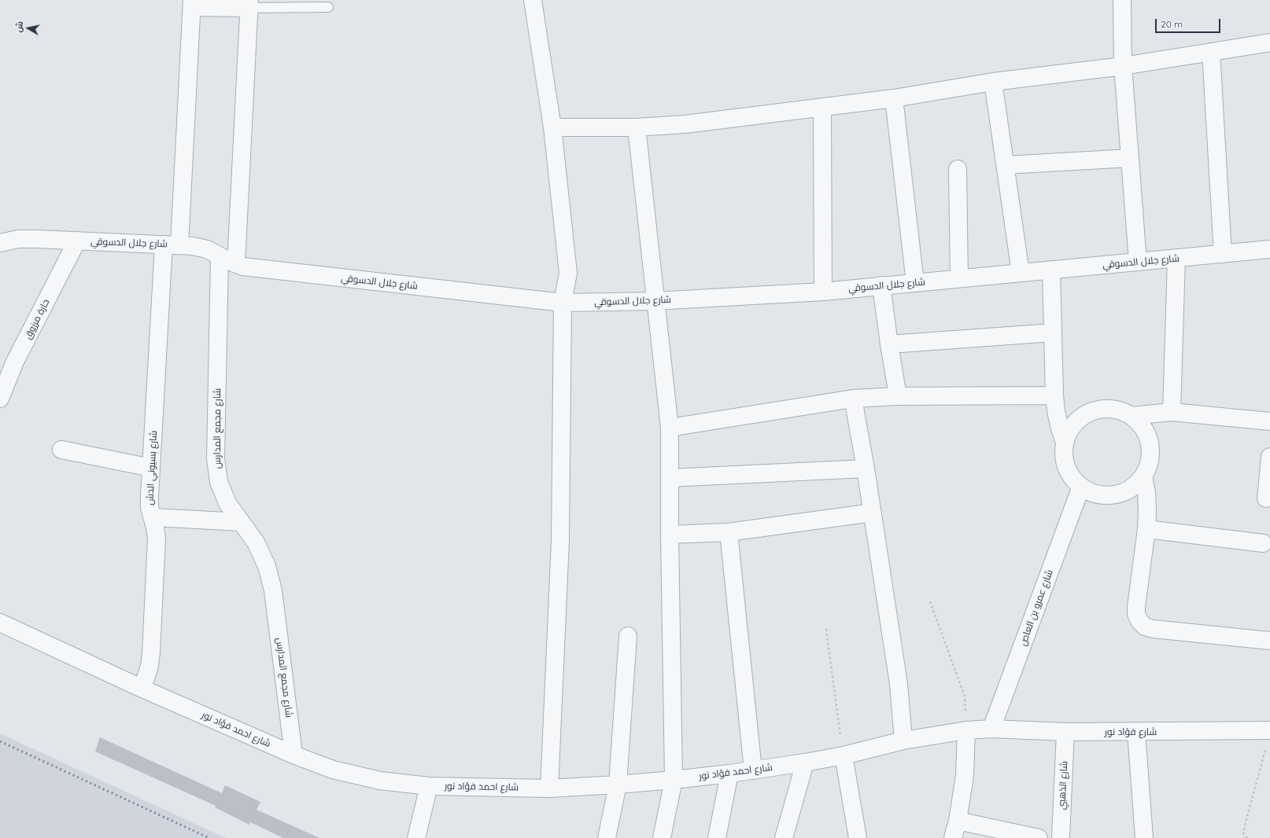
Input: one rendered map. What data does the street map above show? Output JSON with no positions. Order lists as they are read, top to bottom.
{
  "streets": {
    "street": [
      "شارع جلال الدسوقي",
      "حارة مرزوق",
      "شارع مجمع المدارس",
      "شارع بسيوني الدش",
      "شارع عمرو بن العاص",
      "شارع احمد فؤاد نور",
      "شارع فؤاد نور",
      "شارع الذهبي"
    ]
  },
  "crossings": [
    ["شارع جلال الدسوقي", "حارة مرزوق"],
    ["شارع جلال الدسوقي", "شارع مجمع المدارس"],
    ["شارع جلال الدسوقي", "شارع بسيوني الدش"],
    ["شارع مجمع المدارس", "شارع احمد فؤاد نور"],
    ["شارع بسيوني الدش", "شارع احمد فؤاد نور"],
    ["شارع عمرو بن العاص", "شارع احمد فؤاد نور"],
    ["شارع عمرو بن العاص", "شارع فؤاد نور"],
    ["شارع احمد فؤاد نور", "شارع فؤاد نور"],
    ["شارع فؤاد نور", "شارع الذهبي"]
  ],
  "scale_bar": "20 m",
  "north": "left"
}
